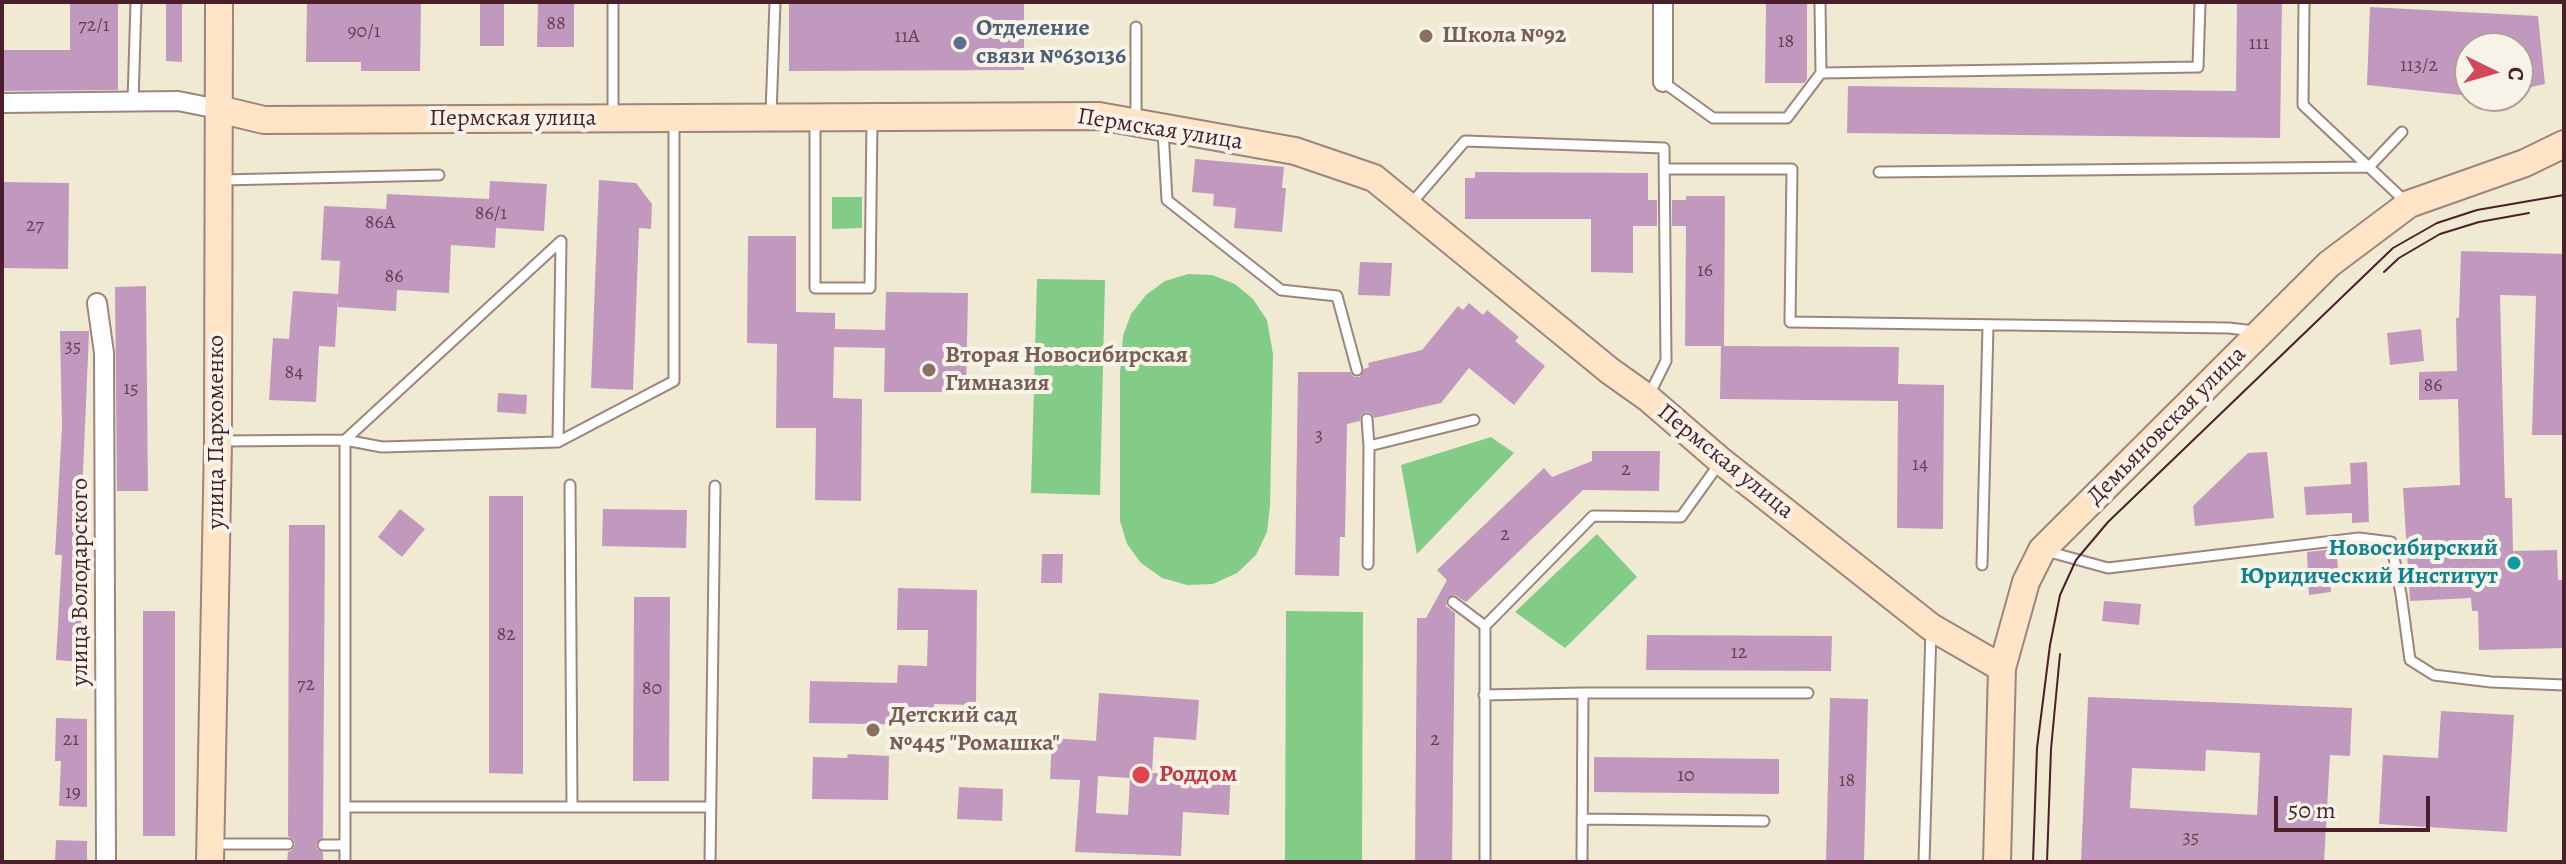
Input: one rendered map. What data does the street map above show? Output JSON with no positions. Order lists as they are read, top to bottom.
{
  "streets": {
    "street": [
      "Пермская улица",
      "Демьяновская улица",
      "улица Пархоменко",
      "улица Володарского"
    ]
  },
  "crossings": [
    ["Пермская улица", "Демьяновская улица"],
    ["Пермская улица", "улица Пархоменко"]
  ],
  "places": [
    "Школа №92",
    "Отделение связи №630136",
    "Вторая Новосибирская Гимназия",
    "Новосибирский Юридический Институт",
    "Детский сад №445 \"Ромашка\"",
    "Роддом"
  ],
  "house_numbers": [
    "88",
    "72/1",
    "90/1",
    "11А",
    "18",
    "111",
    "113/2",
    "86/1",
    "86А",
    "27",
    "16",
    "86",
    "35",
    "84",
    "86",
    "15",
    "3",
    "14",
    "2",
    "2",
    "82",
    "12",
    "72",
    "80",
    "21",
    "2",
    "10",
    "18",
    "19",
    "35"
  ],
  "scale_bar": "50 m",
  "north": "right"
}
